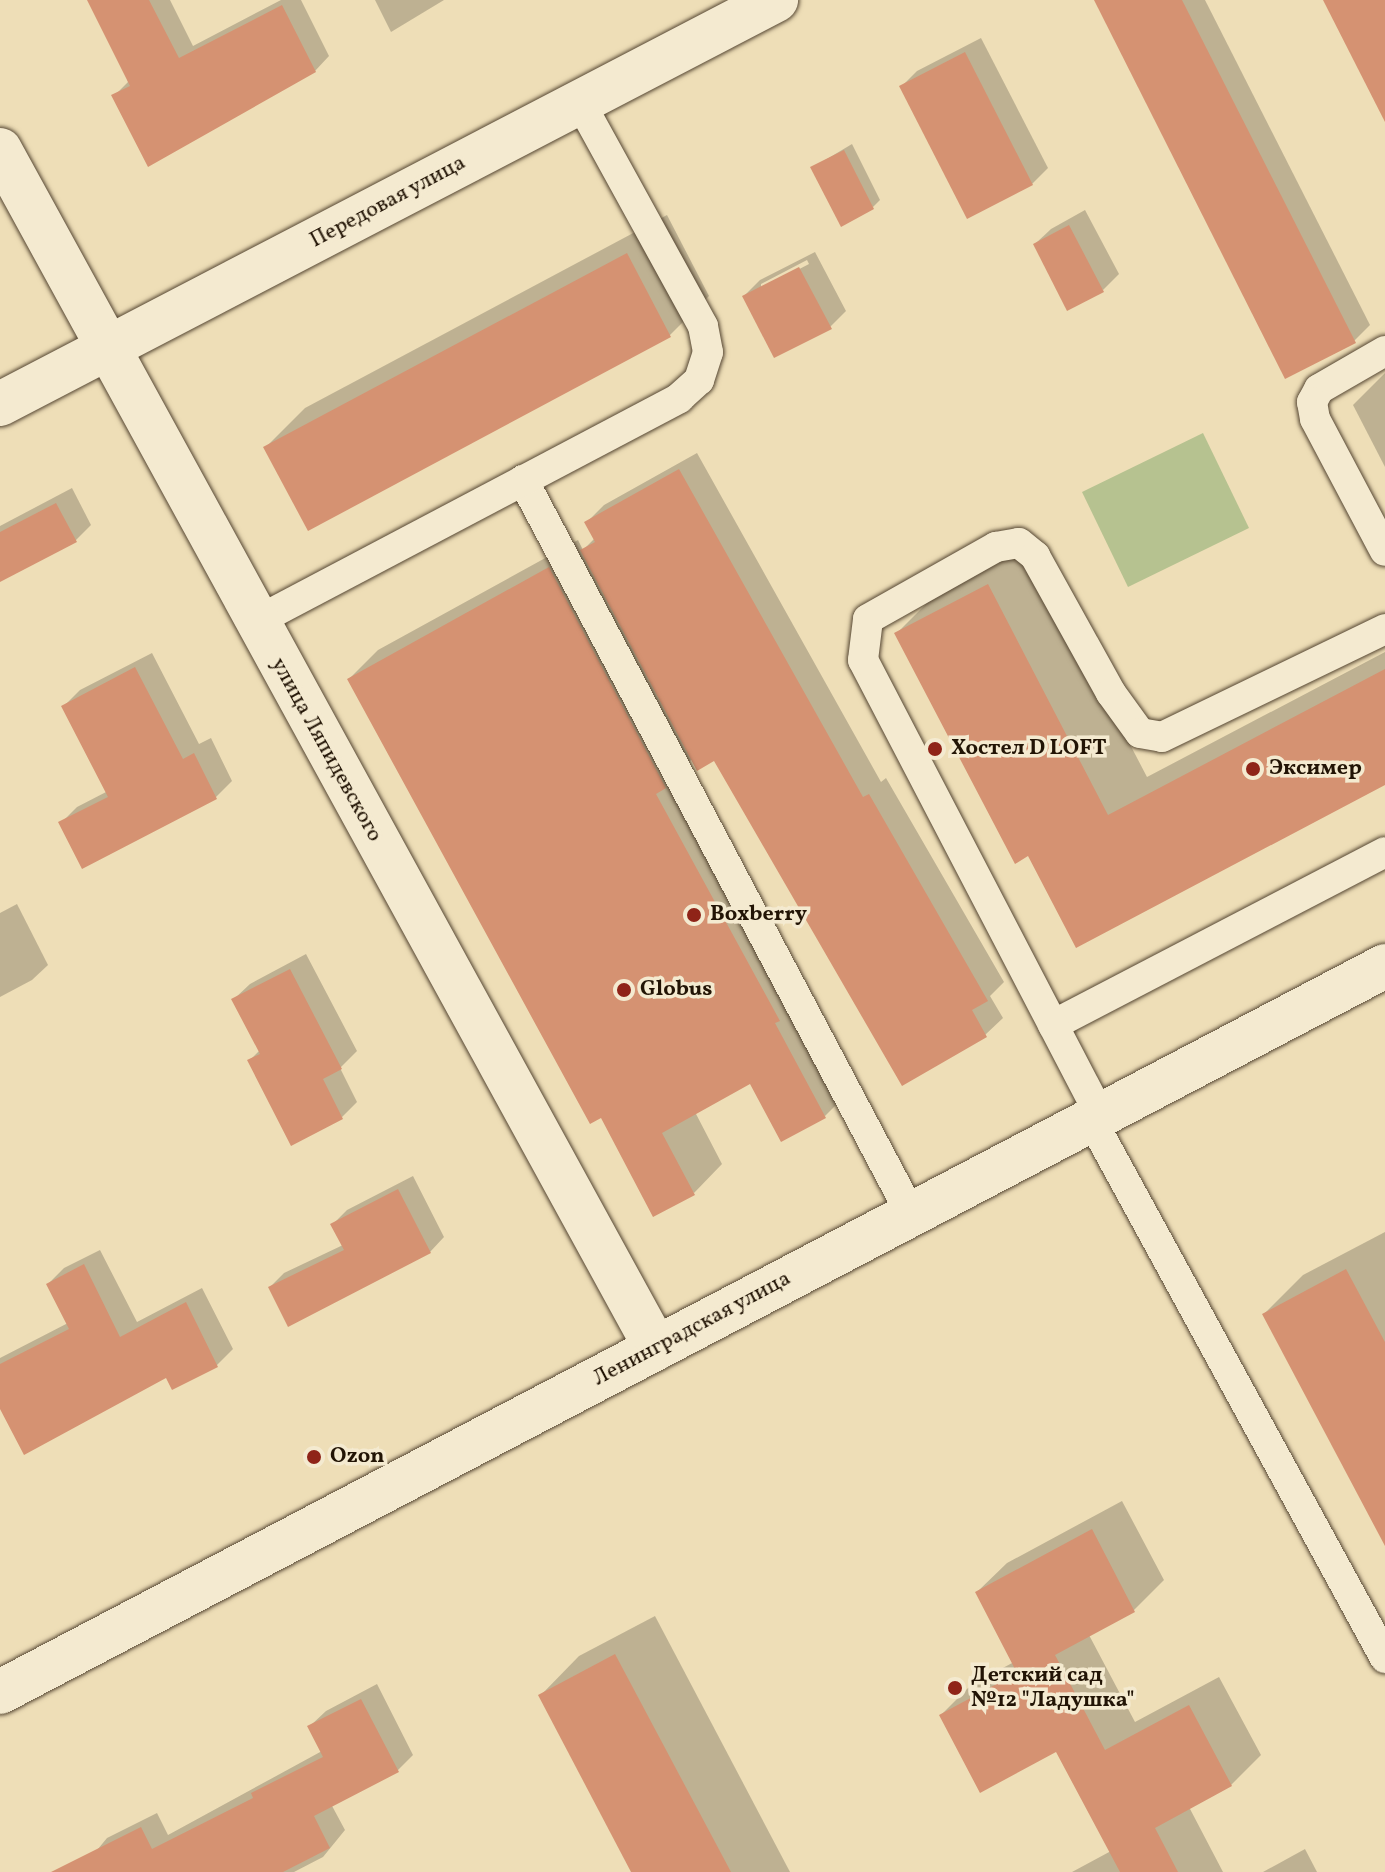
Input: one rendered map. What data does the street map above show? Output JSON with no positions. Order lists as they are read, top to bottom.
{
  "streets": {
    "street": ["Передовая улица", "улица Ляпидевского", "Ленинградская улица"]
  },
  "crossings": [
    ["Передовая улица", "улица Ляпидевского"],
    ["улица Ляпидевского", "Ленинградская улица"]
  ],
  "places": [
    "Хостел D LOFT",
    "Эксимер",
    "Boxberry",
    "Globus",
    "Ozon",
    "Детский сад №12 \"Ладушка\""
  ]
}
